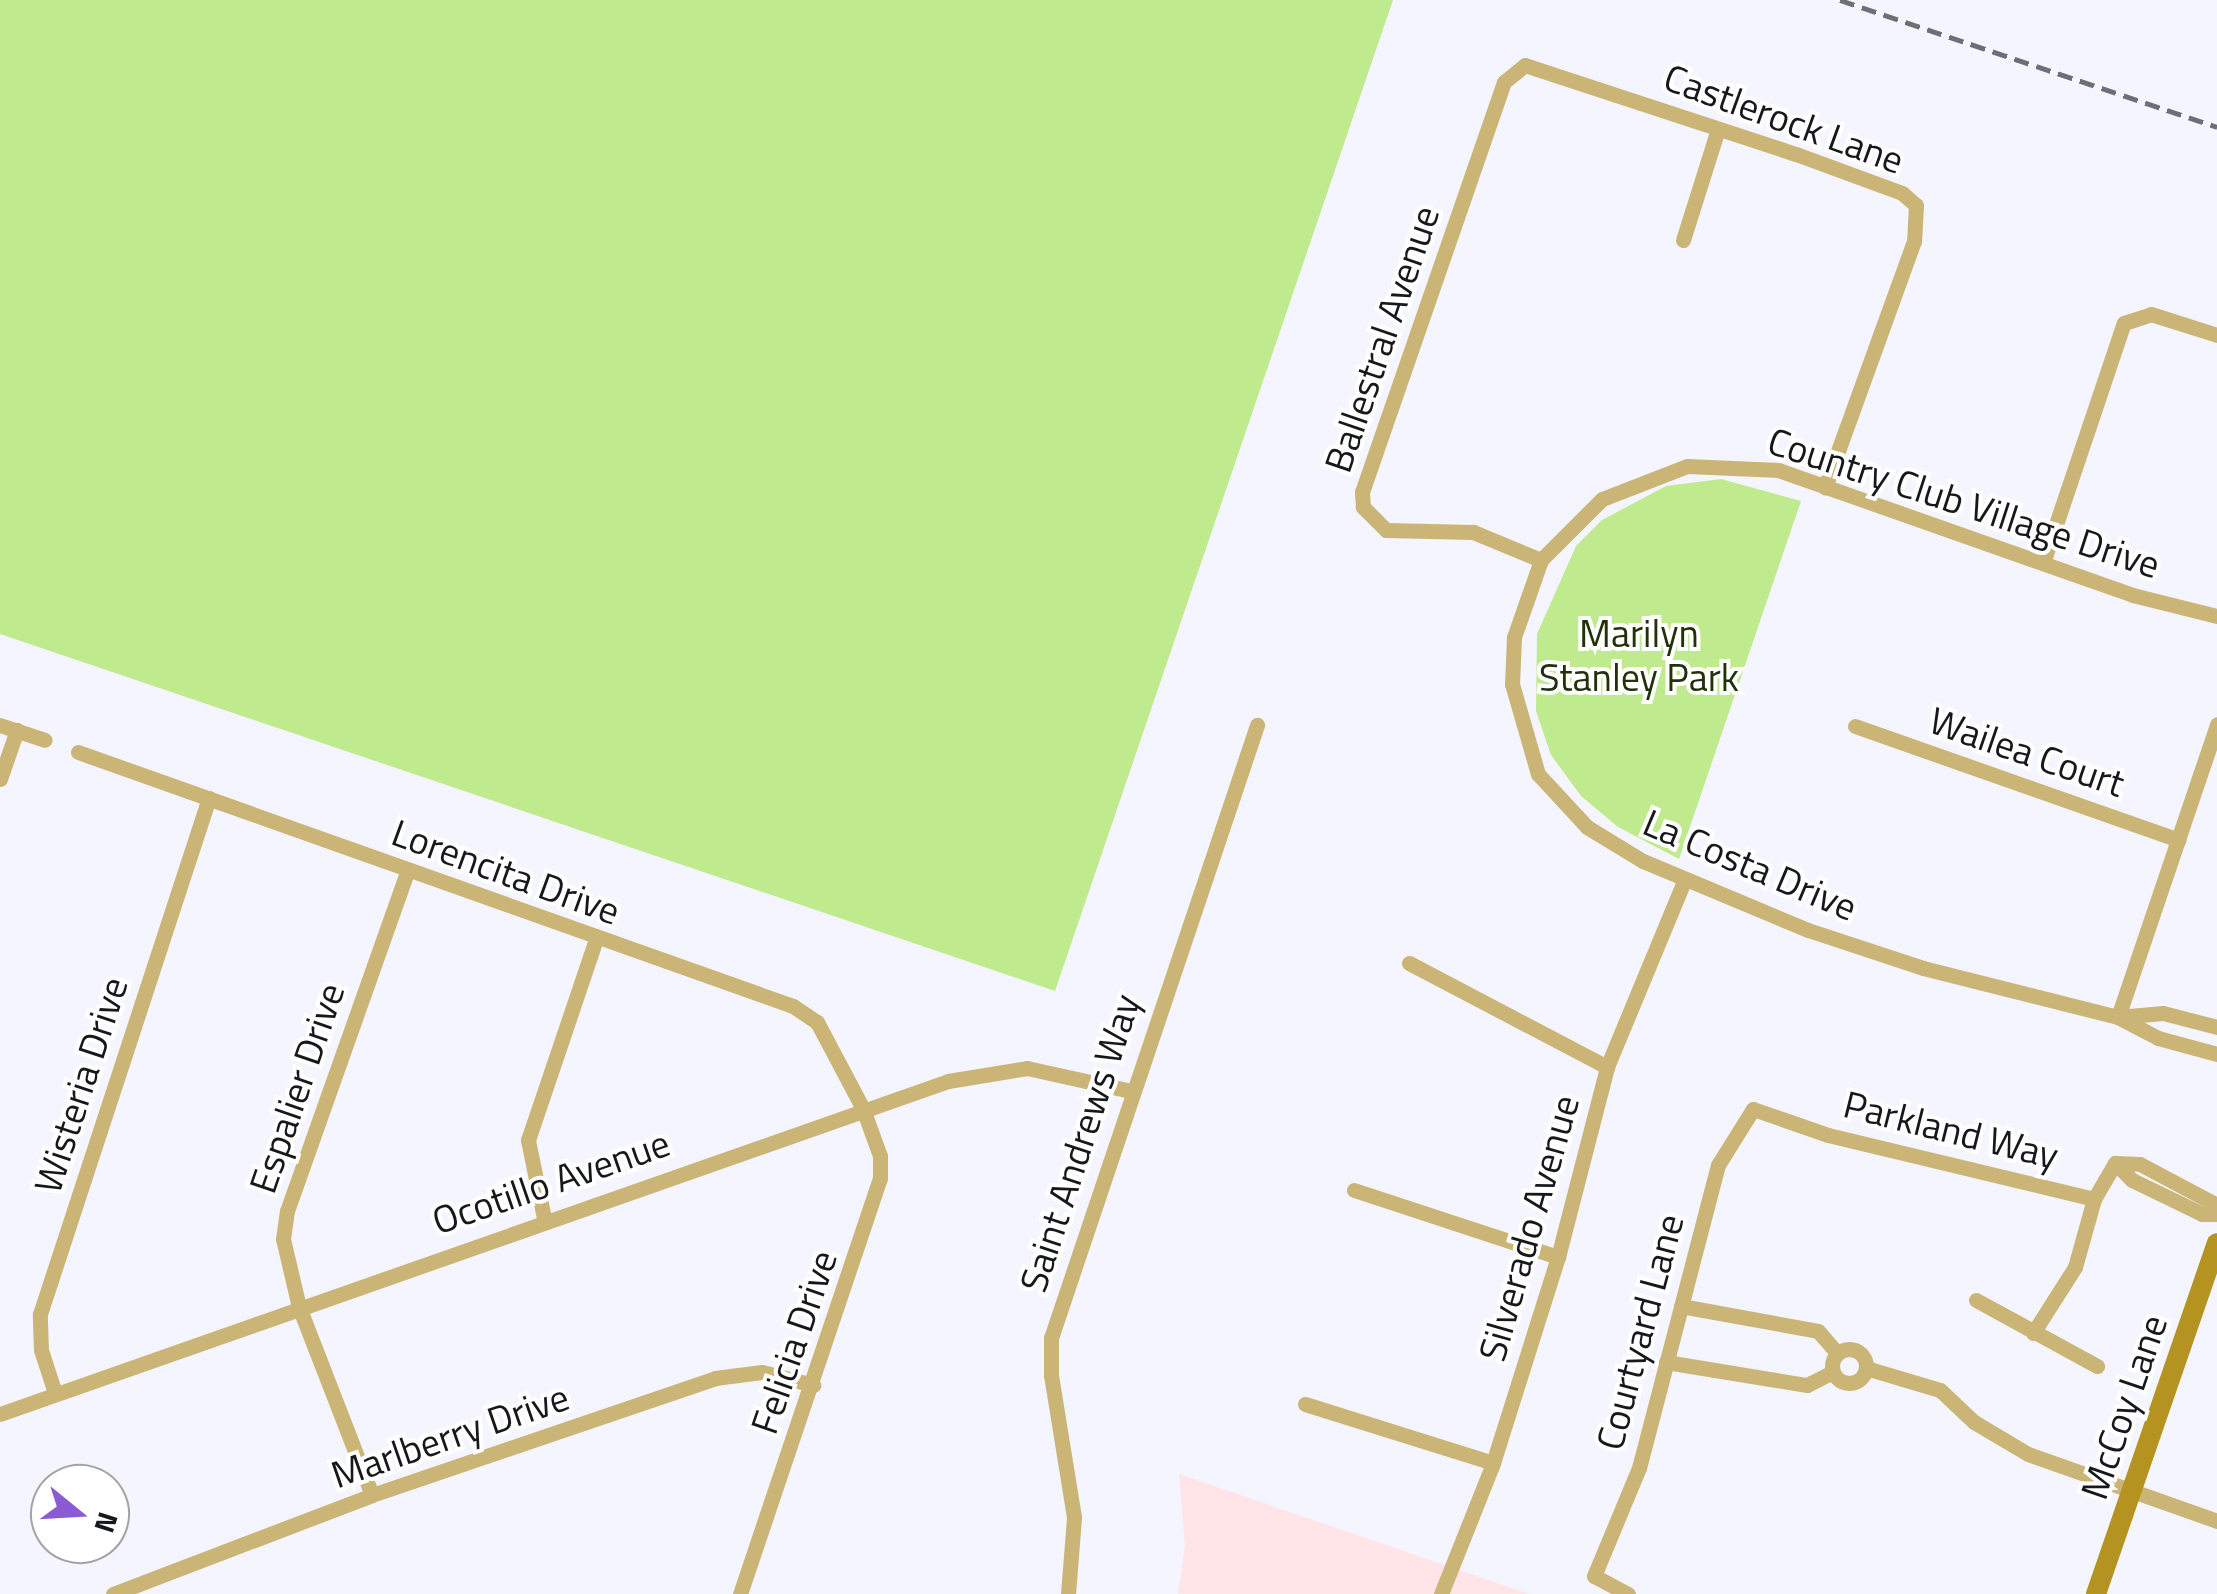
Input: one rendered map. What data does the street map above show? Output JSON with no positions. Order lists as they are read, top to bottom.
{
  "streets": {
    "street": [
      "Castlerock Lane",
      "Ballestral Avenue",
      "Country Club Village Drive",
      "Wailea Court",
      "La Costa Drive",
      "Lorencita Drive",
      "Wisteria Drive",
      "Espalier Drive",
      "Parkland Way",
      "Saint Andrews Way",
      "Ocotillo Avenue",
      "Silverado Avenue",
      "Courtyard Lane",
      "Felicia Drive",
      "McCoy Lane",
      "Marlberry Drive"
    ]
  },
  "crossings": [
    ["Castlerock Lane", "Ballestral Avenue"],
    ["Castlerock Lane", "Country Club Village Drive"],
    ["Ballestral Avenue", "Country Club Village Drive"],
    ["Ballestral Avenue", "La Costa Drive"],
    ["Country Club Village Drive", "La Costa Drive"],
    ["La Costa Drive", "Silverado Avenue"],
    ["Lorencita Drive", "Wisteria Drive"],
    ["Lorencita Drive", "Espalier Drive"],
    ["Lorencita Drive", "Ocotillo Avenue"],
    ["Lorencita Drive", "Felicia Drive"],
    ["Wisteria Drive", "Ocotillo Avenue"],
    ["Espalier Drive", "Ocotillo Avenue"],
    ["Espalier Drive", "Marlberry Drive"],
    ["Parkland Way", "Courtyard Lane"],
    ["Saint Andrews Way", "Ocotillo Avenue"],
    ["Ocotillo Avenue", "Felicia Drive"],
    ["Felicia Drive", "Marlberry Drive"]
  ],
  "parks": ["Marilyn Stanley Park"],
  "north": "right"
}
